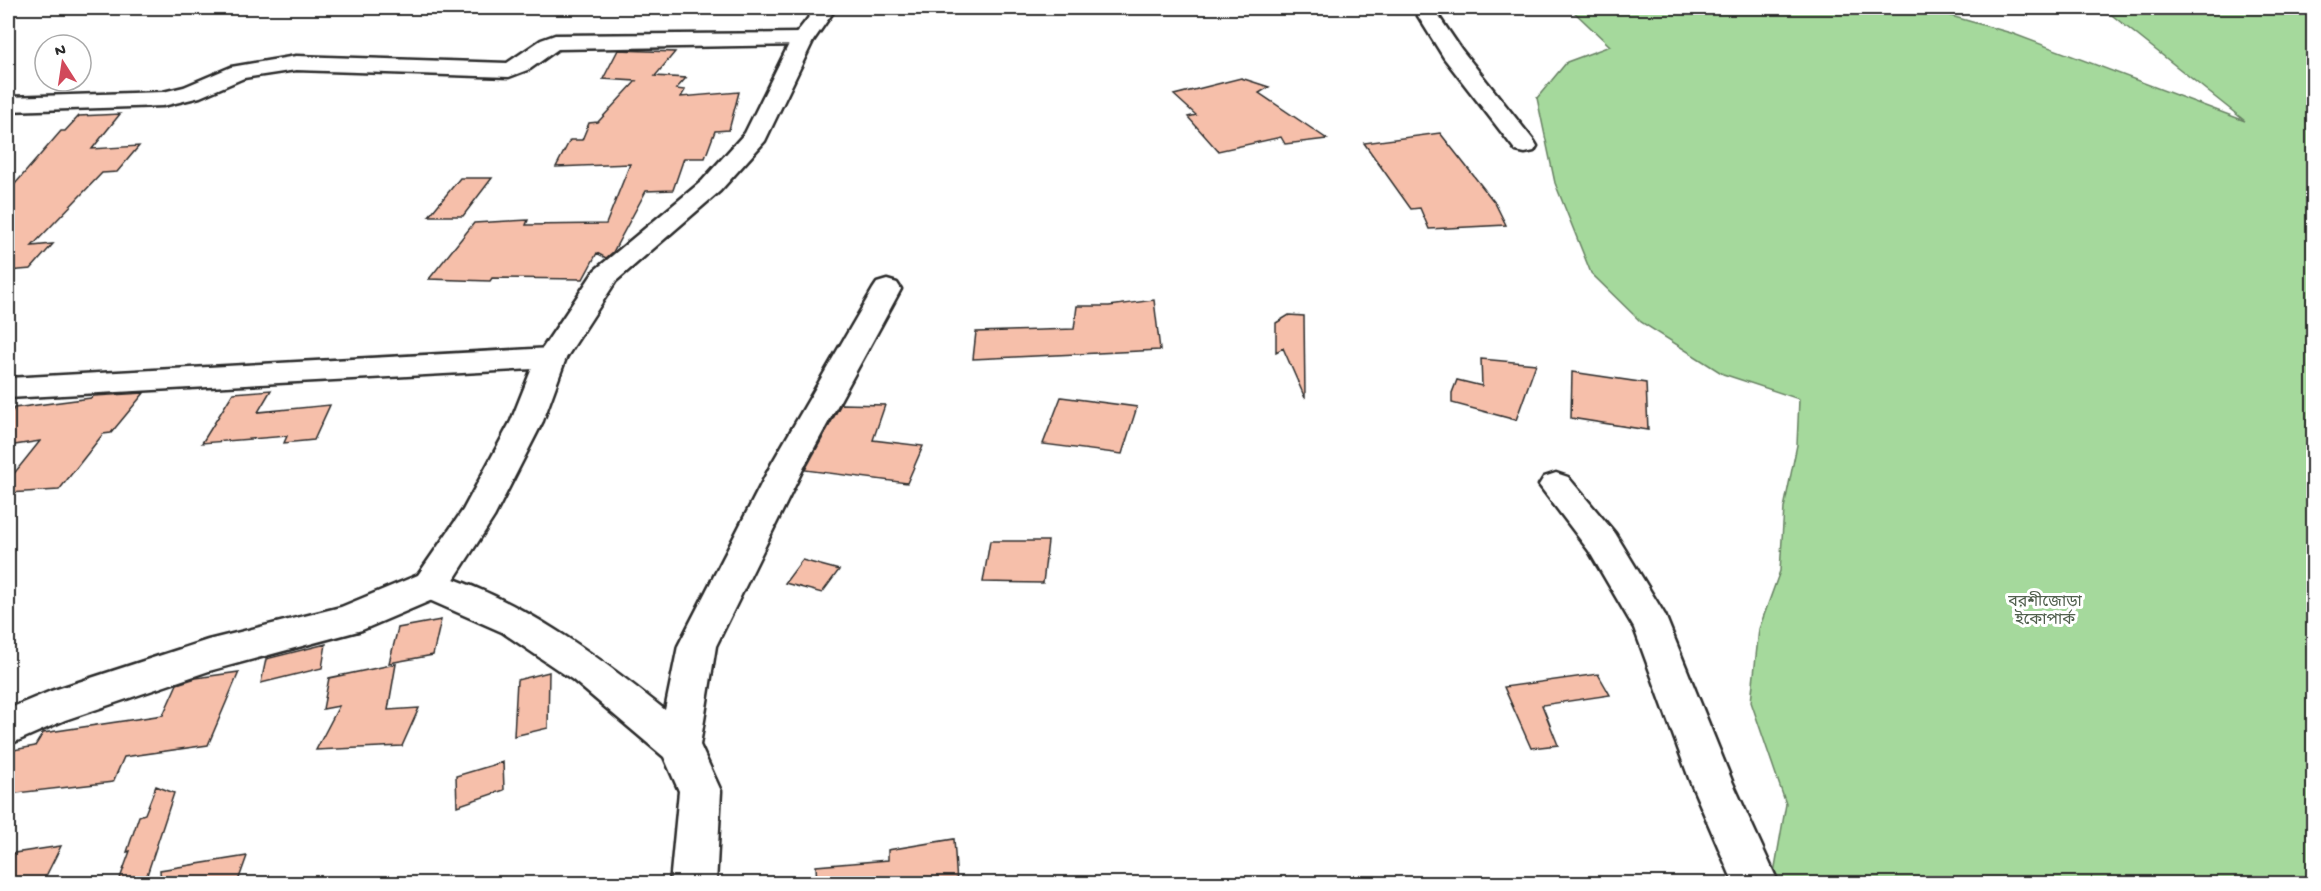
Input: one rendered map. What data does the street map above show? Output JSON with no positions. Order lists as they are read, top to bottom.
{
  "parks": ["বরশীজোড়া ইকোপার্ক"],
  "north": "top"
}
